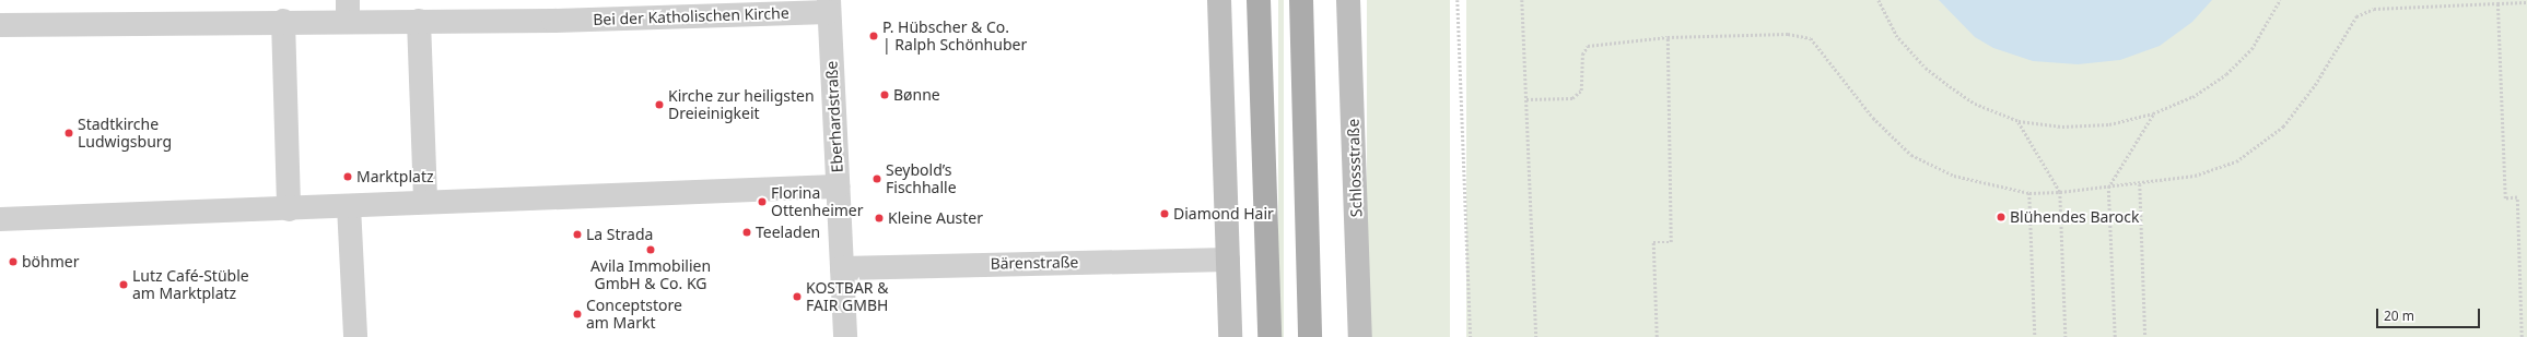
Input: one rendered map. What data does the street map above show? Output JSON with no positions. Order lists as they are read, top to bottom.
{
  "streets": {
    "main road": ["Schlossstraße"],
    "street": ["Bei der Katholischen Kirche", "Eberhardstraße", "Bärenstraße"]
  },
  "crossings": [
    ["Bei der Katholischen Kirche", "Eberhardstraße"],
    ["Eberhardstraße", "Bärenstraße"]
  ],
  "places": [
    "P. Hübscher & Co. | Ralph Schönhuber",
    "Bønne",
    "Kirche zur heiligsten Dreieinigkeit",
    "Stadtkirche Ludwigsburg",
    "Marktplatz",
    "Seybold’s Fischhalle",
    "Florina Ottenheimer",
    "Diamond Hair",
    "Blühendes Barock",
    "Kleine Auster",
    "Teeladen",
    "La Strada",
    "Avila Immobilien GmbH & Co. KG",
    "böhmer",
    "Lutz Café-Stüble am Marktplatz",
    "KOSTBAR & FAIR GMBH",
    "Conceptstore am Markt"
  ],
  "scale_bar": "20 m"
}
